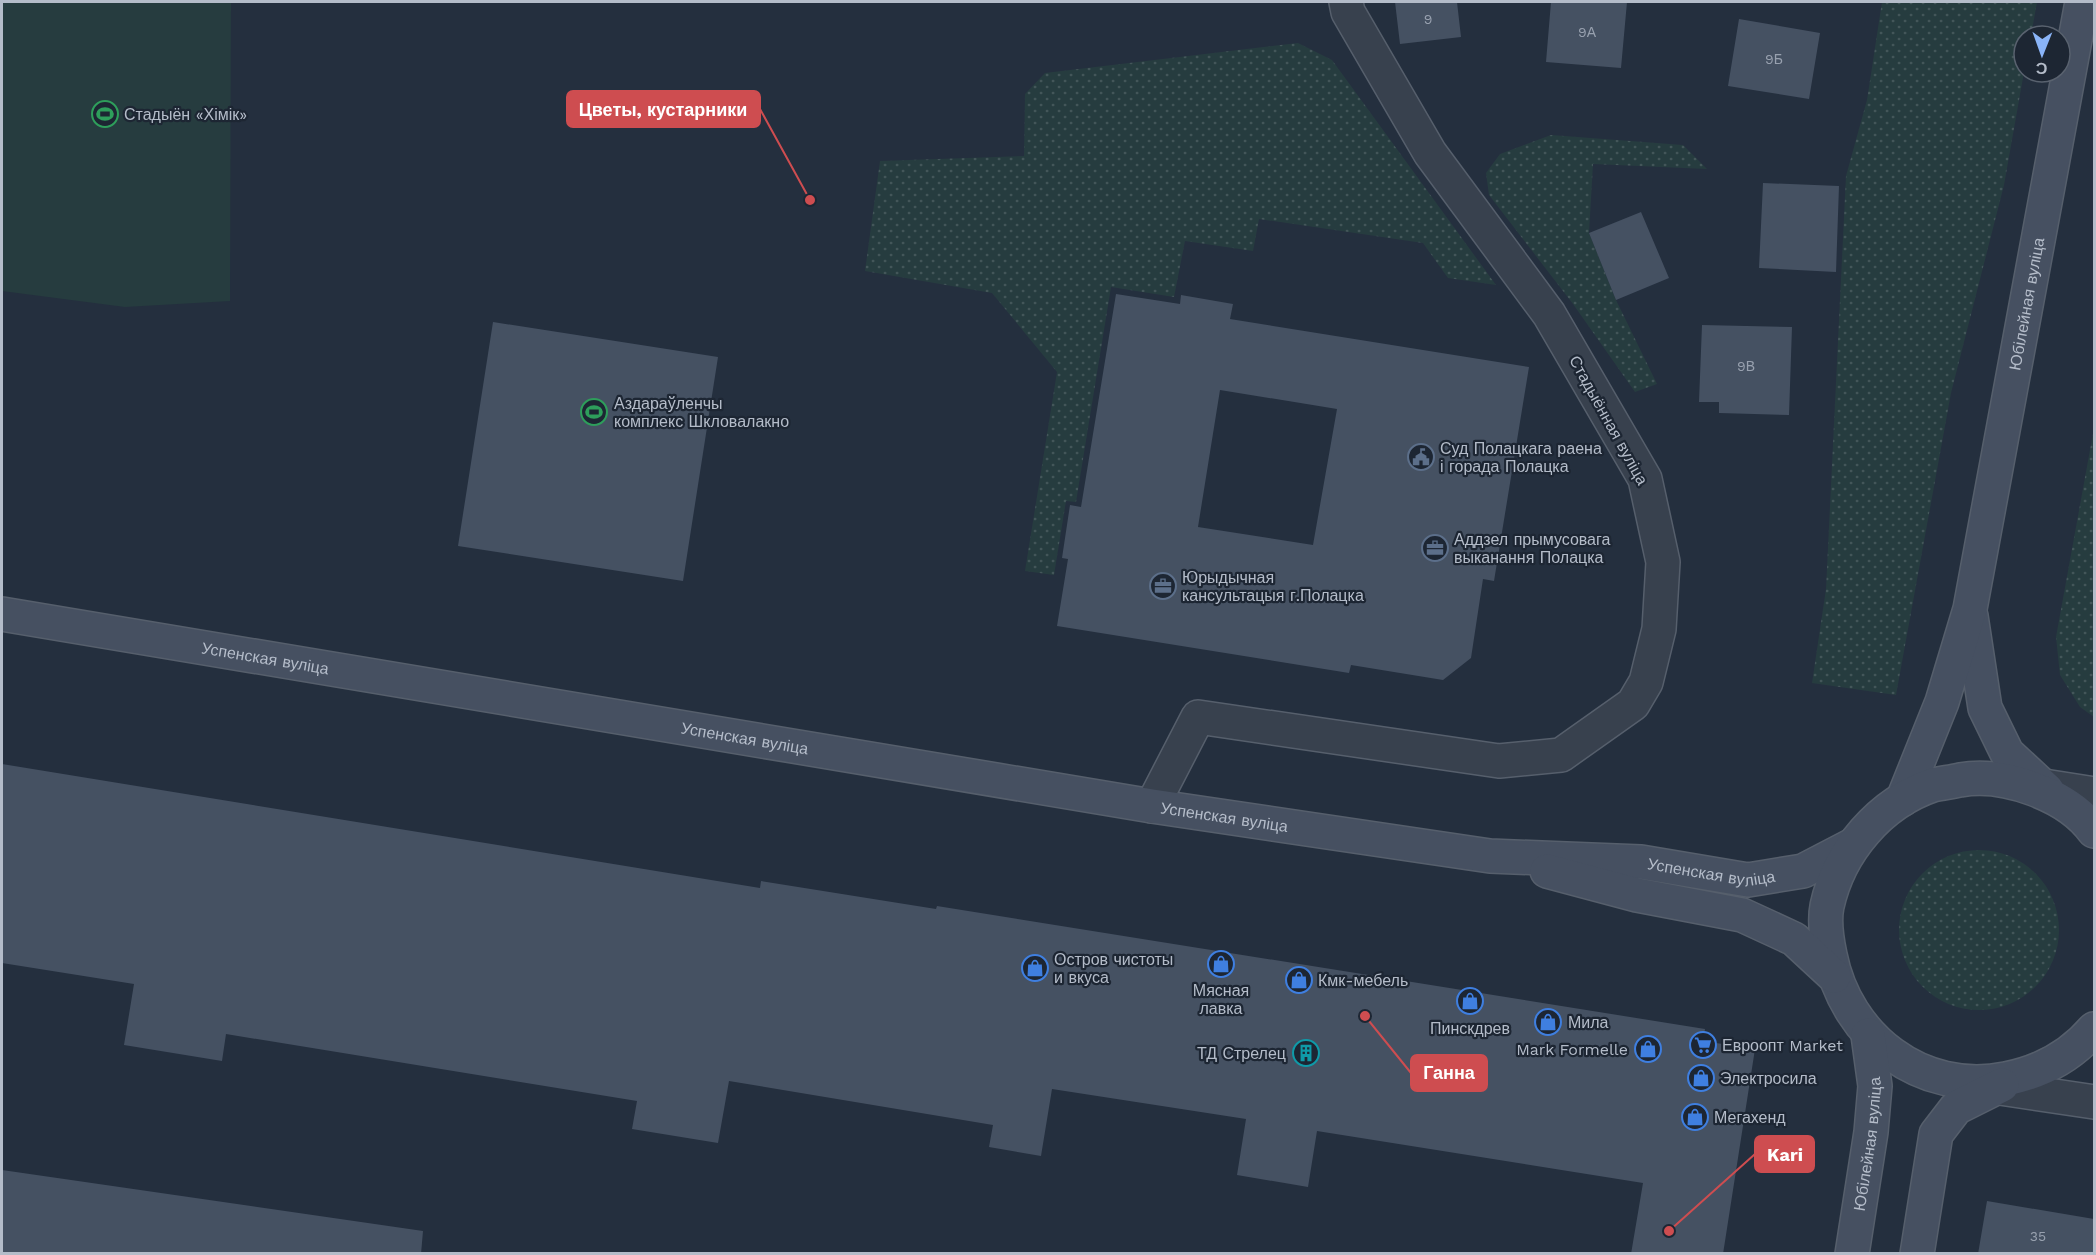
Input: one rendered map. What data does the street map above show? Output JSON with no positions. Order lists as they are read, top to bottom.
{
  "streets": {
    "main road": ["Юбілейная вуліца", "Успенская вуліца"],
    "street": ["Стадыённая вуліца"]
  },
  "crossings": [
    ["Стадыённая вуліца", "Успенская вуліца"]
  ],
  "places": {
    "sports": ["Стадыён «Хімік»", "Аздараўленчы комплекс Шкловалакно"],
    "other": ["Цветы, кустарники", "Ганна", "Kari"],
    "public building": ["Суд Полацкага раена і горада Полацка"],
    "office": ["Аддзел прымусовага выканання Полацка", "Юрыдычная кансультацыя г.Полацка"],
    "shop": [
      "Мясная лавка",
      "Остров чистоты и вкуса",
      "Кмк-мебель",
      "Пинскдрев",
      "Мила",
      "Mark Formelle",
      "Электросила",
      "Мегахенд"
    ],
    "supermarket": ["Евроопт Market"],
    "building": ["ТД Стрелец"]
  },
  "house_numbers": [
    "9",
    "9А",
    "9Б",
    "9В",
    "35"
  ],
  "north": "bottom"
}
